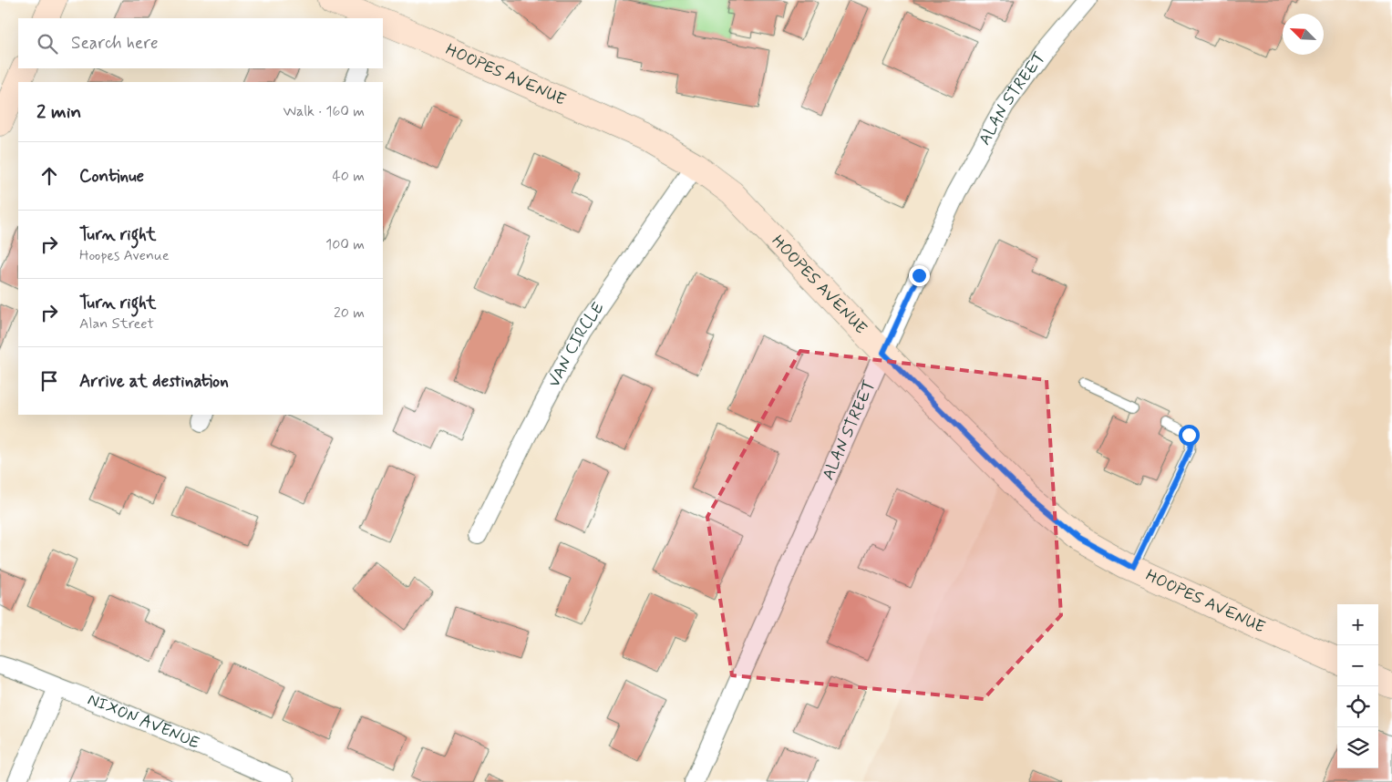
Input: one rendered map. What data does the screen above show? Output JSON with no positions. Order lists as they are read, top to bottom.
{
  "streets": {
    "street": [
      "HOOPES AVENUE",
      "ALAN STREET",
      "VAN CIRCLE",
      "NIXON AVENUE"
    ]
  },
  "crossings": [
    ["HOOPES AVENUE", "ALAN STREET"],
    ["HOOPES AVENUE", "VAN CIRCLE"]
  ],
  "north": "top left",
  "page": {
    "search": "Search here",
    "heading": ["2 min", "Walk · 160 m"],
    "list": [
      ["Continue", "40 m"],
      ["Turn right", "Hoopes Avenue", "100 m"],
      ["Turn right", "Alan Street", "20 m"],
      "Arrive at destination"
    ],
    "map_buttons": ["+", "−"]
  }
}
